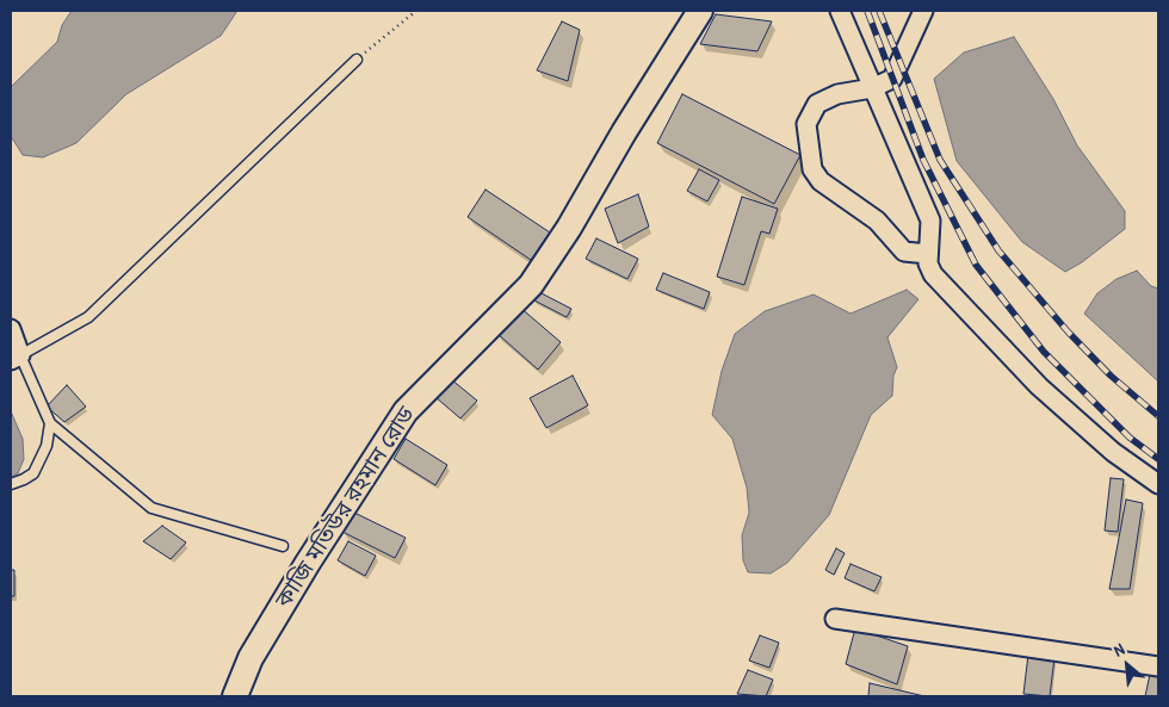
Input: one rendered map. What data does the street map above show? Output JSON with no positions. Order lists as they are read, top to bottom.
{
  "streets": {
    "main road": ["কাজি মতিউর রহমান রোড"]
  },
  "north": "top left"
}
